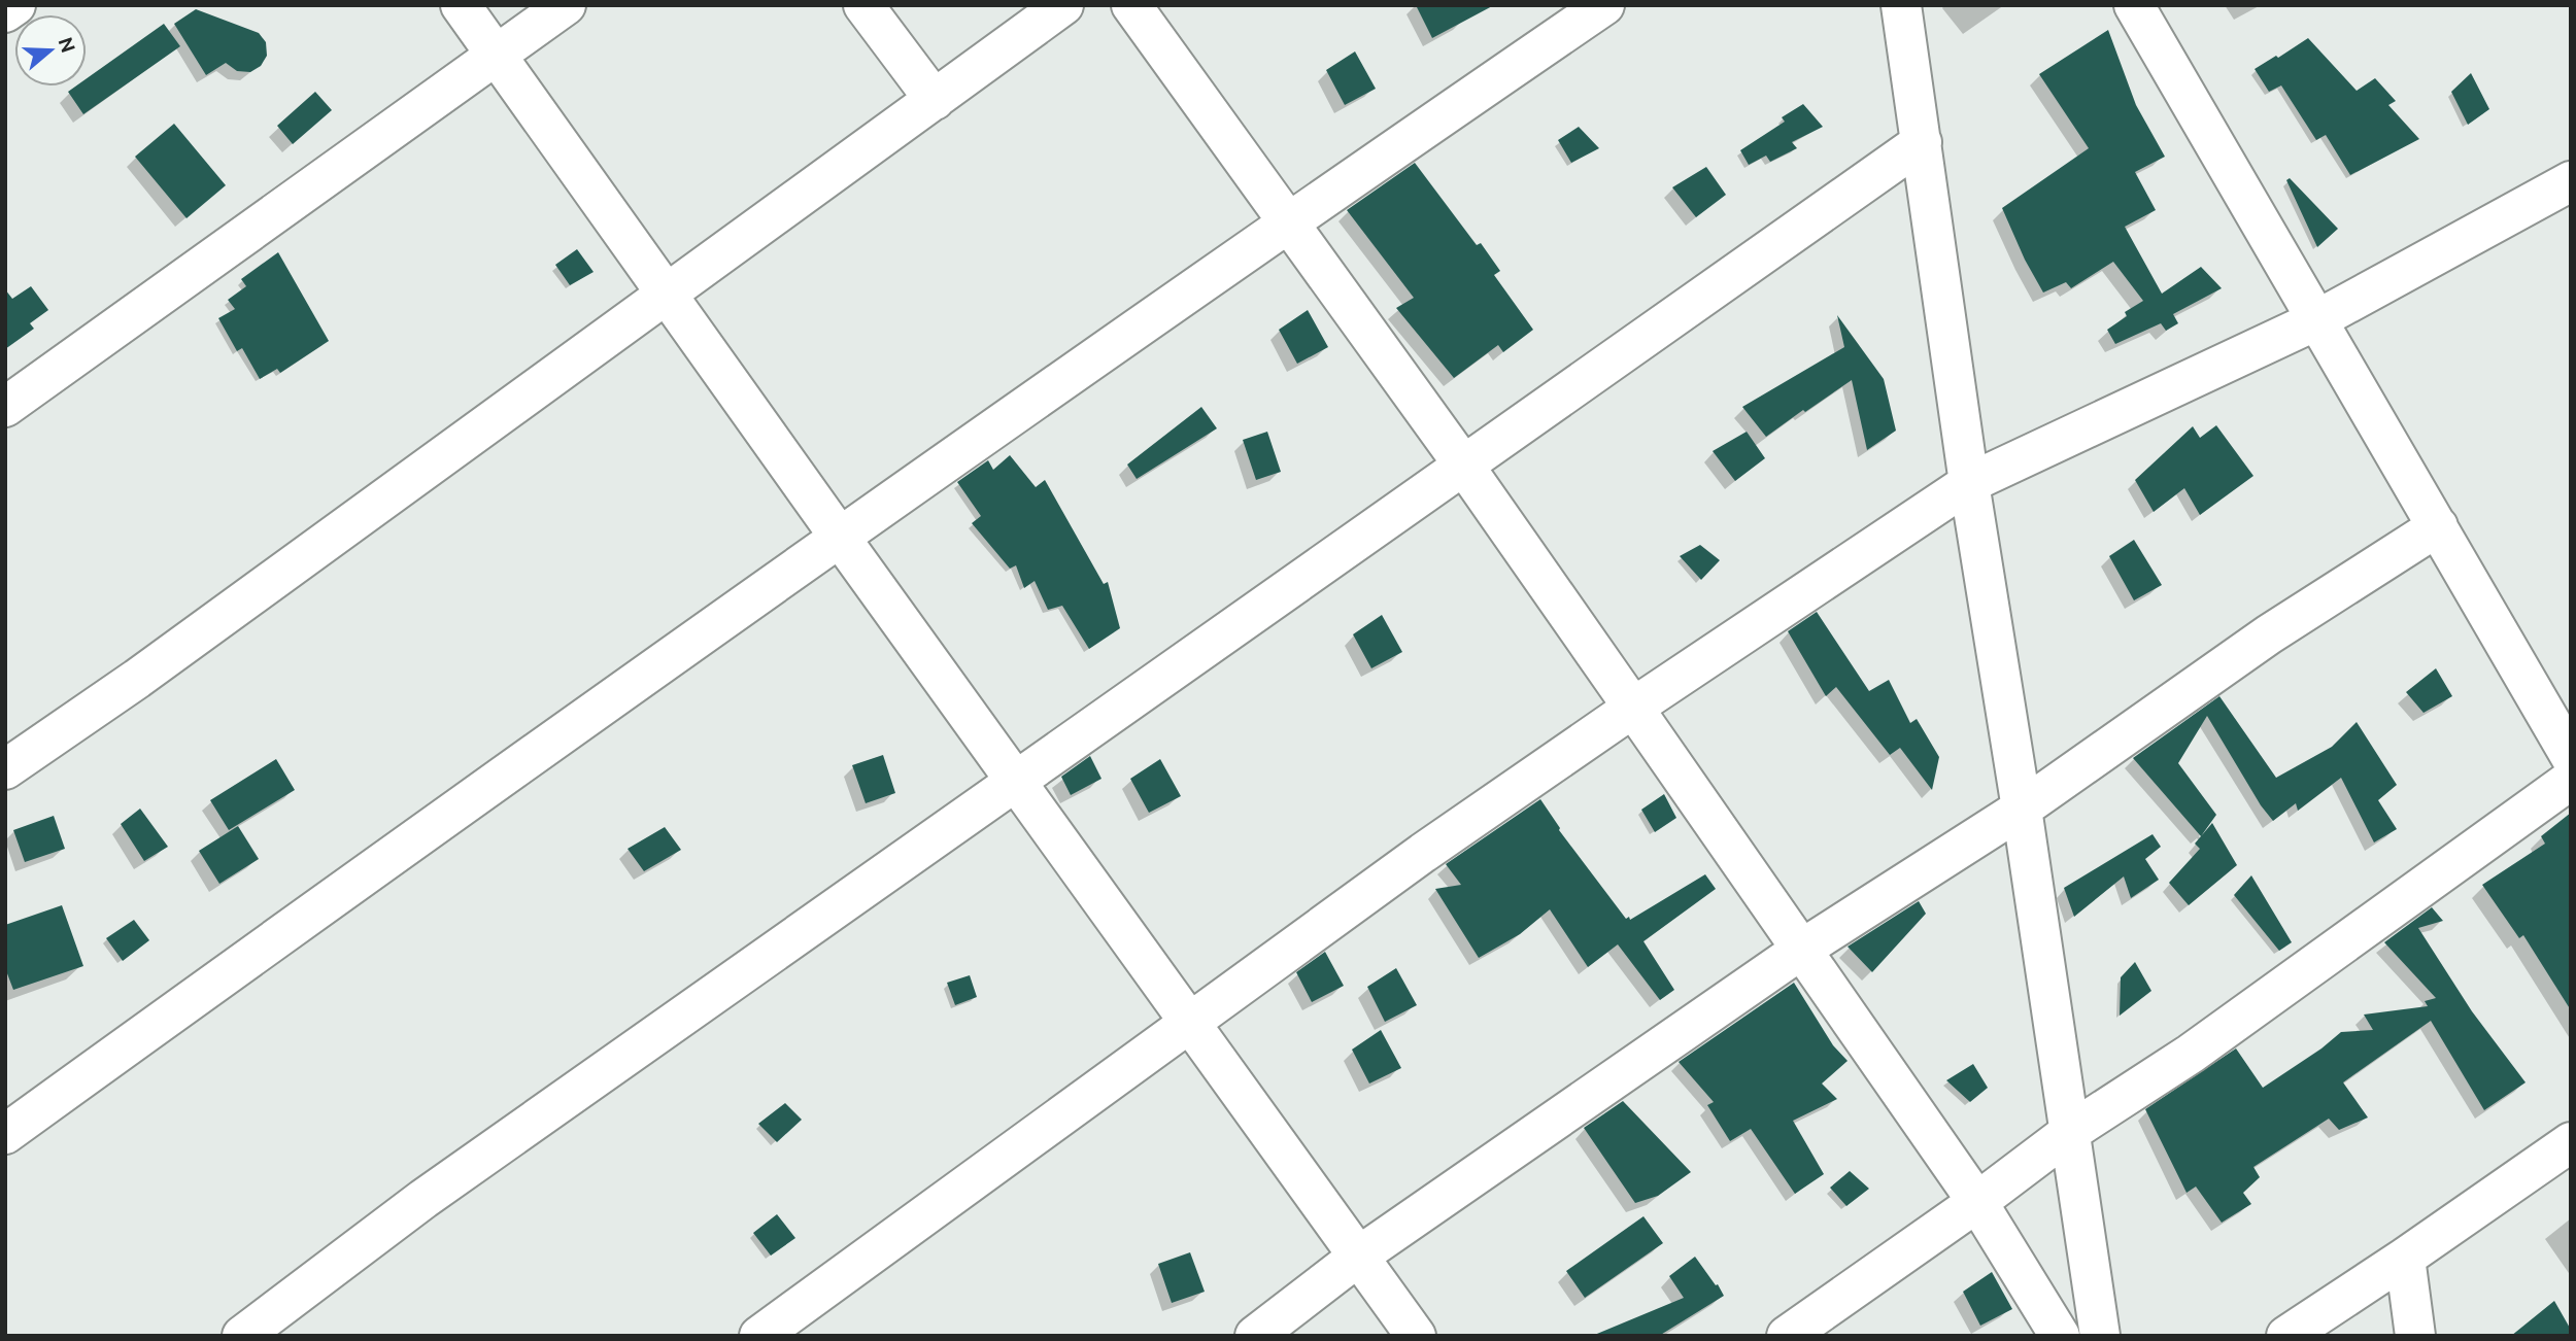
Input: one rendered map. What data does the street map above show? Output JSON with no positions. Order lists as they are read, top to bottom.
{
  "north": "right"
}
